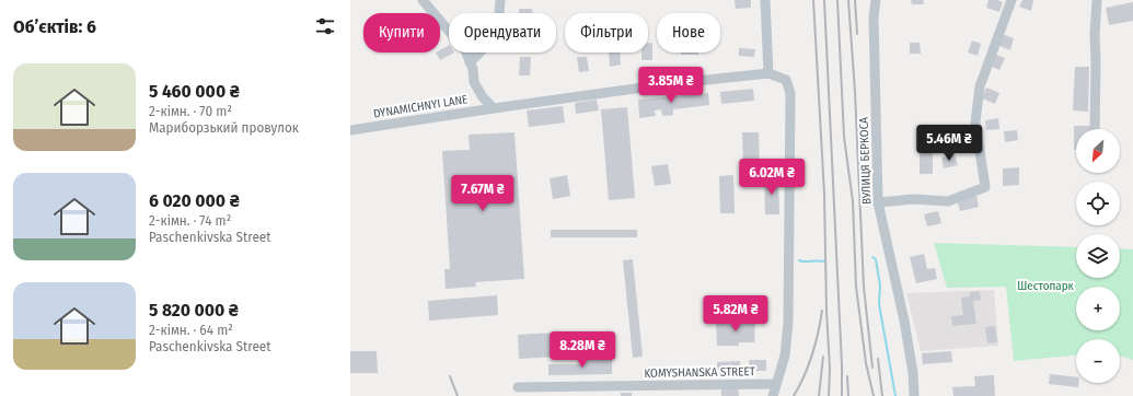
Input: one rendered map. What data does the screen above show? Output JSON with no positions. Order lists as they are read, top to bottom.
{
  "streets": {
    "street": ["DYNAMICHNYI LANE", "ВУЛИЦЯ БЕРКОСА", "KOMYSHANSKA STREET"]
  },
  "parks": ["Шестопарк"],
  "north": "bottom left",
  "page": {
    "heading": "Об’єктів: 6",
    "chip": [
      "Купити",
      "Орендувати",
      "Фільтри",
      "Нове"
    ],
    "list": [
      {
        "name": "5 460 000 ₴",
        "note": "2-кімн. · 70 m² · Мариборзький провулок"
      },
      {
        "name": "6 020 000 ₴",
        "note": "2-кімн. · 74 m² · Paschenkivska Street"
      },
      {
        "name": "5 820 000 ₴",
        "note": "2-кімн. · 64 m² · Paschenkivska Street"
      }
    ],
    "price": [
      "3.85M ₴",
      "5.46M ₴",
      "6.02M ₴",
      "7.67M ₴",
      "5.82M ₴",
      "8.28M ₴"
    ],
    "map_buttons": ["+", "−"]
  }
}
